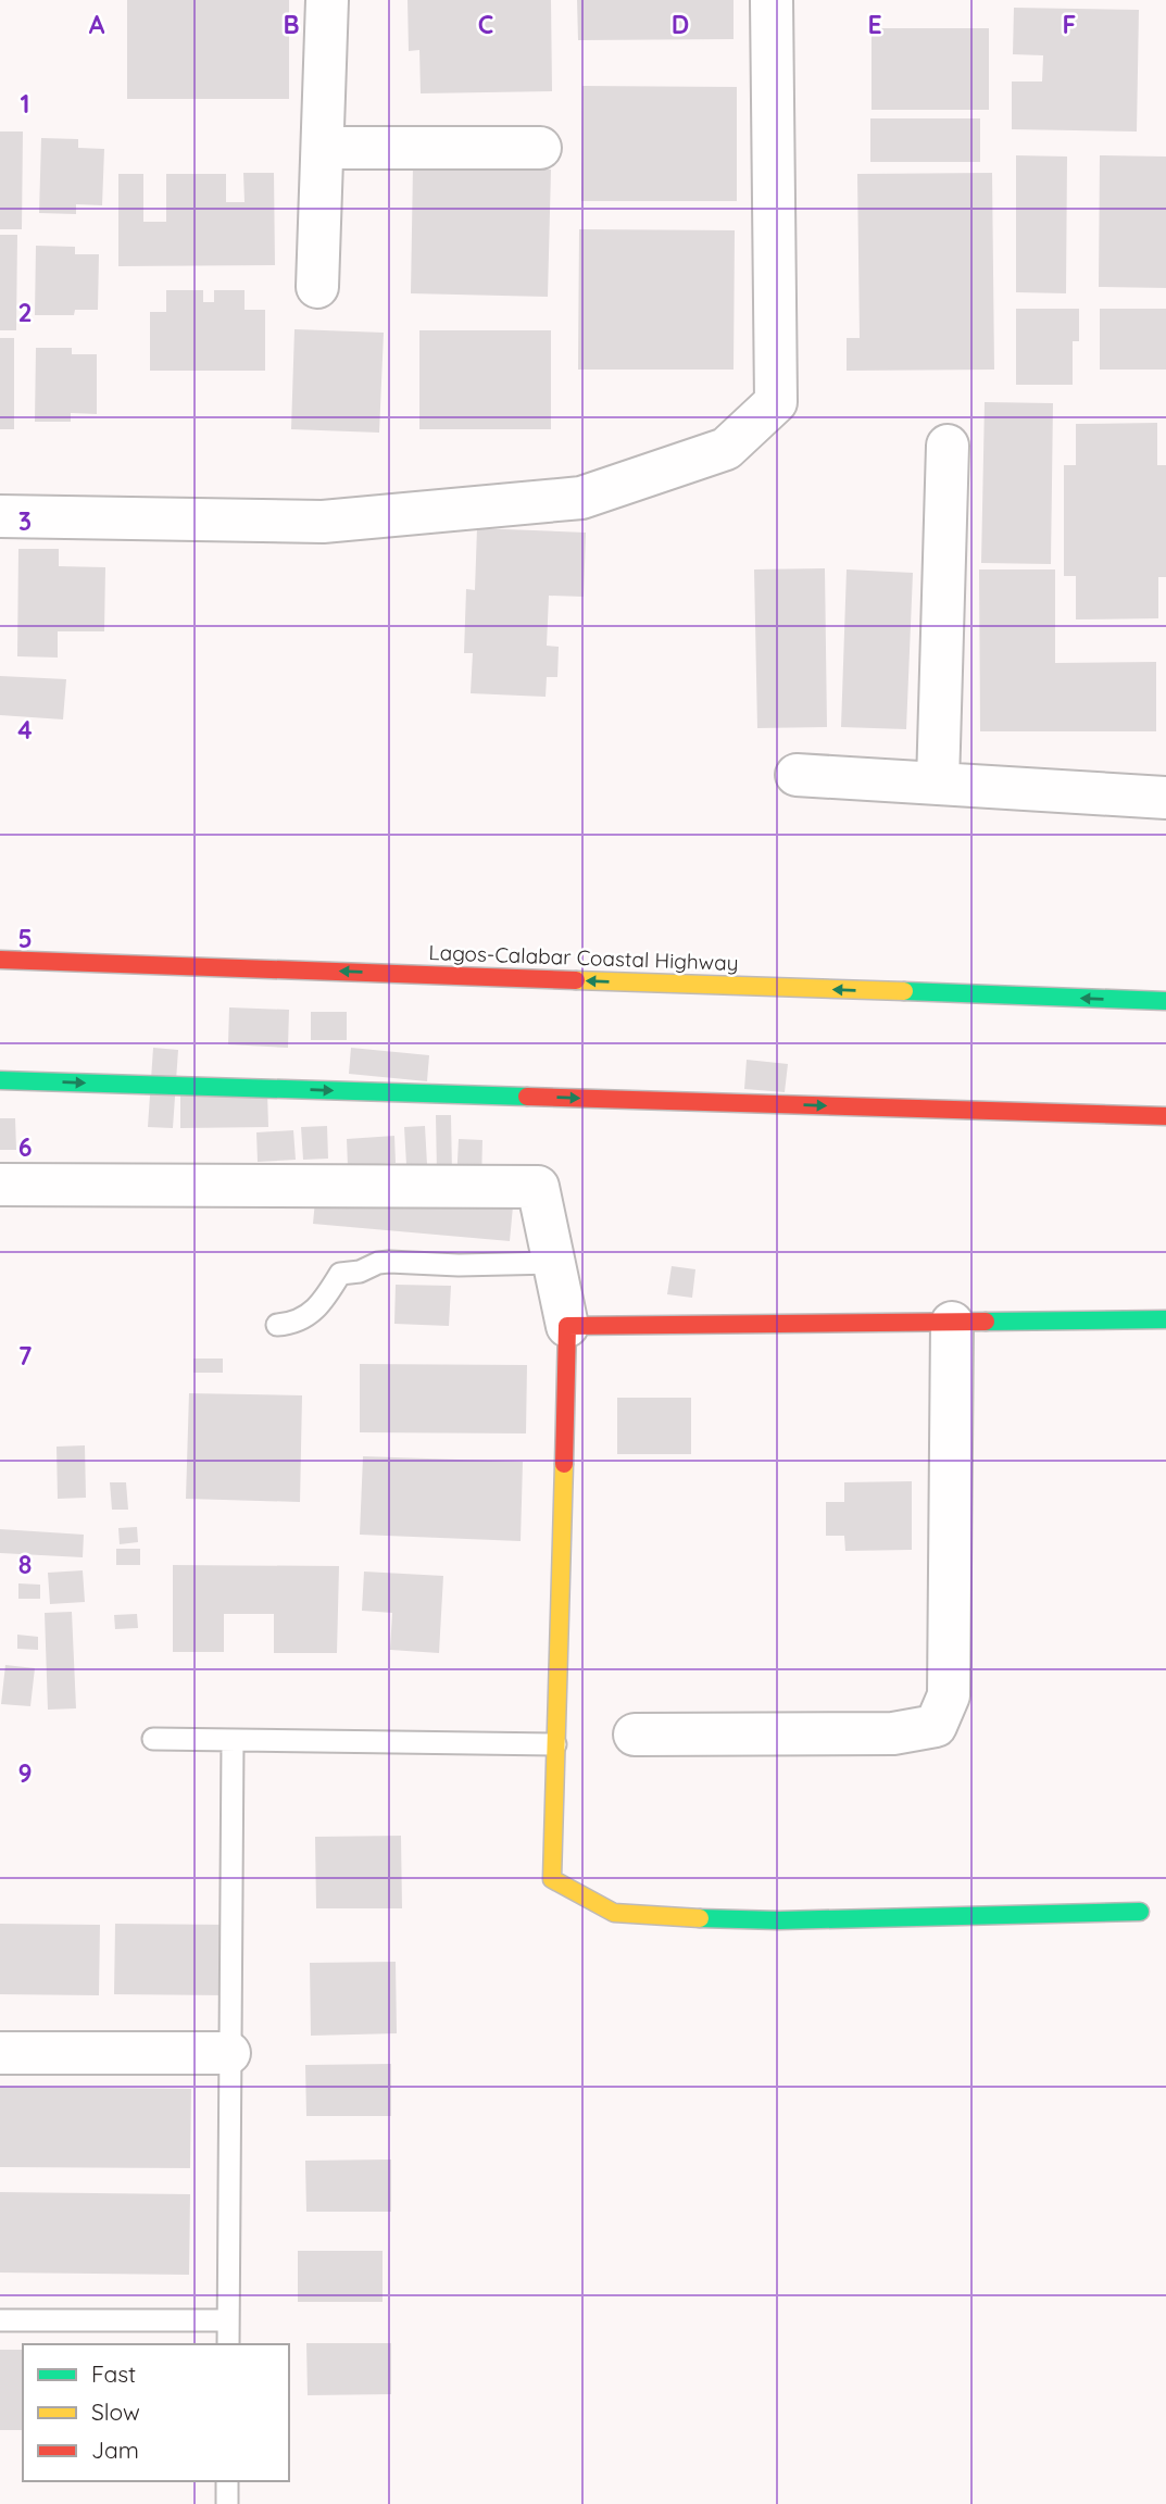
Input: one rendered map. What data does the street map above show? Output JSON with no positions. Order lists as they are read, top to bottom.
{
  "streets": {
    "main road": ["Lagos-Calabar Coastal Highway"]
  },
  "legend": ["Fast", "Slow", "Jam"],
  "grid": {
    "columns": [
      "A",
      "B",
      "C",
      "D",
      "E",
      "F"
    ],
    "rows": [
      "1",
      "2",
      "3",
      "4",
      "5",
      "6",
      "7",
      "8",
      "9"
    ]
  }
}
